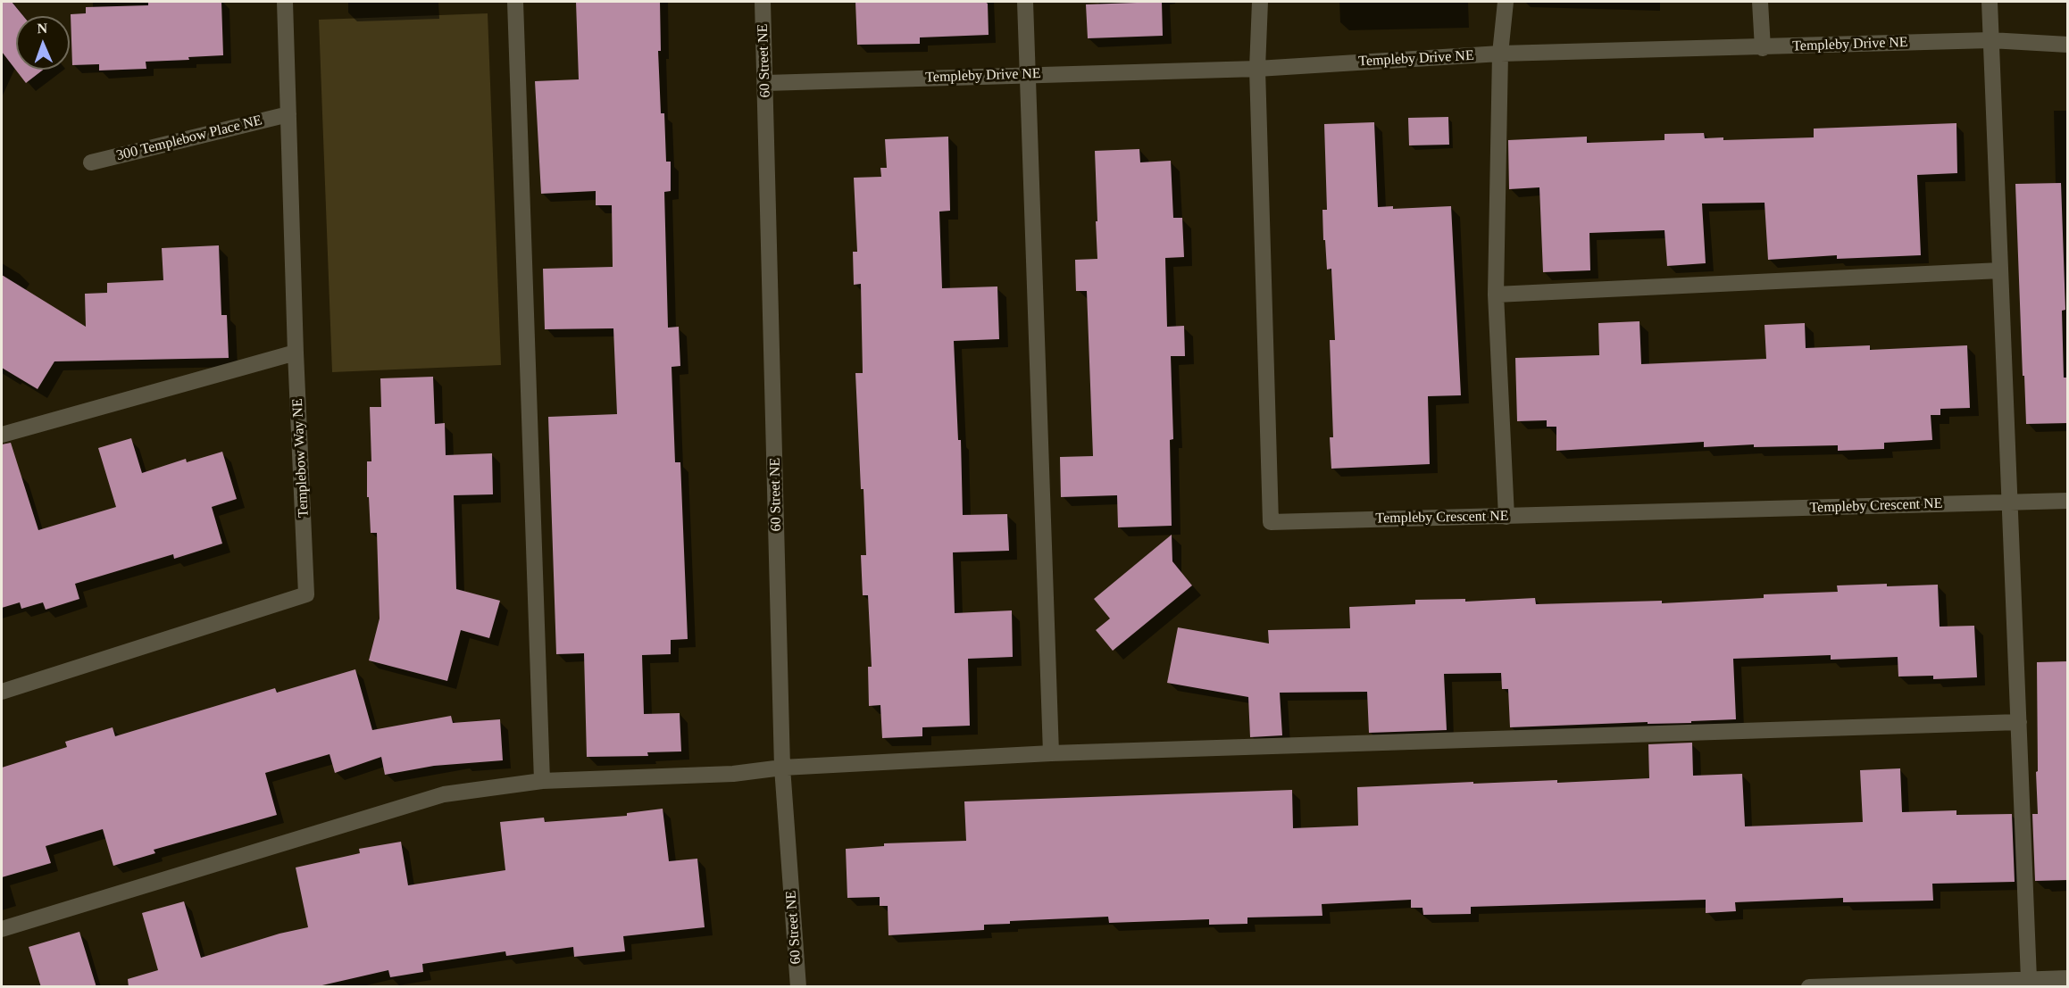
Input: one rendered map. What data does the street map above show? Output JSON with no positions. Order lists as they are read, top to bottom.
{
  "streets": {
    "street": [
      "Templeby Drive NE",
      "60 Street NE",
      "300 Templebow Place NE",
      "Templebow Way NE",
      "Templeby Crescent NE"
    ]
  },
  "crossings": [
    ["Templeby Drive NE", "60 Street NE"],
    ["Templeby Drive NE", "Templeby Crescent NE"],
    ["300 Templebow Place NE", "Templebow Way NE"]
  ],
  "north": "top"
}
